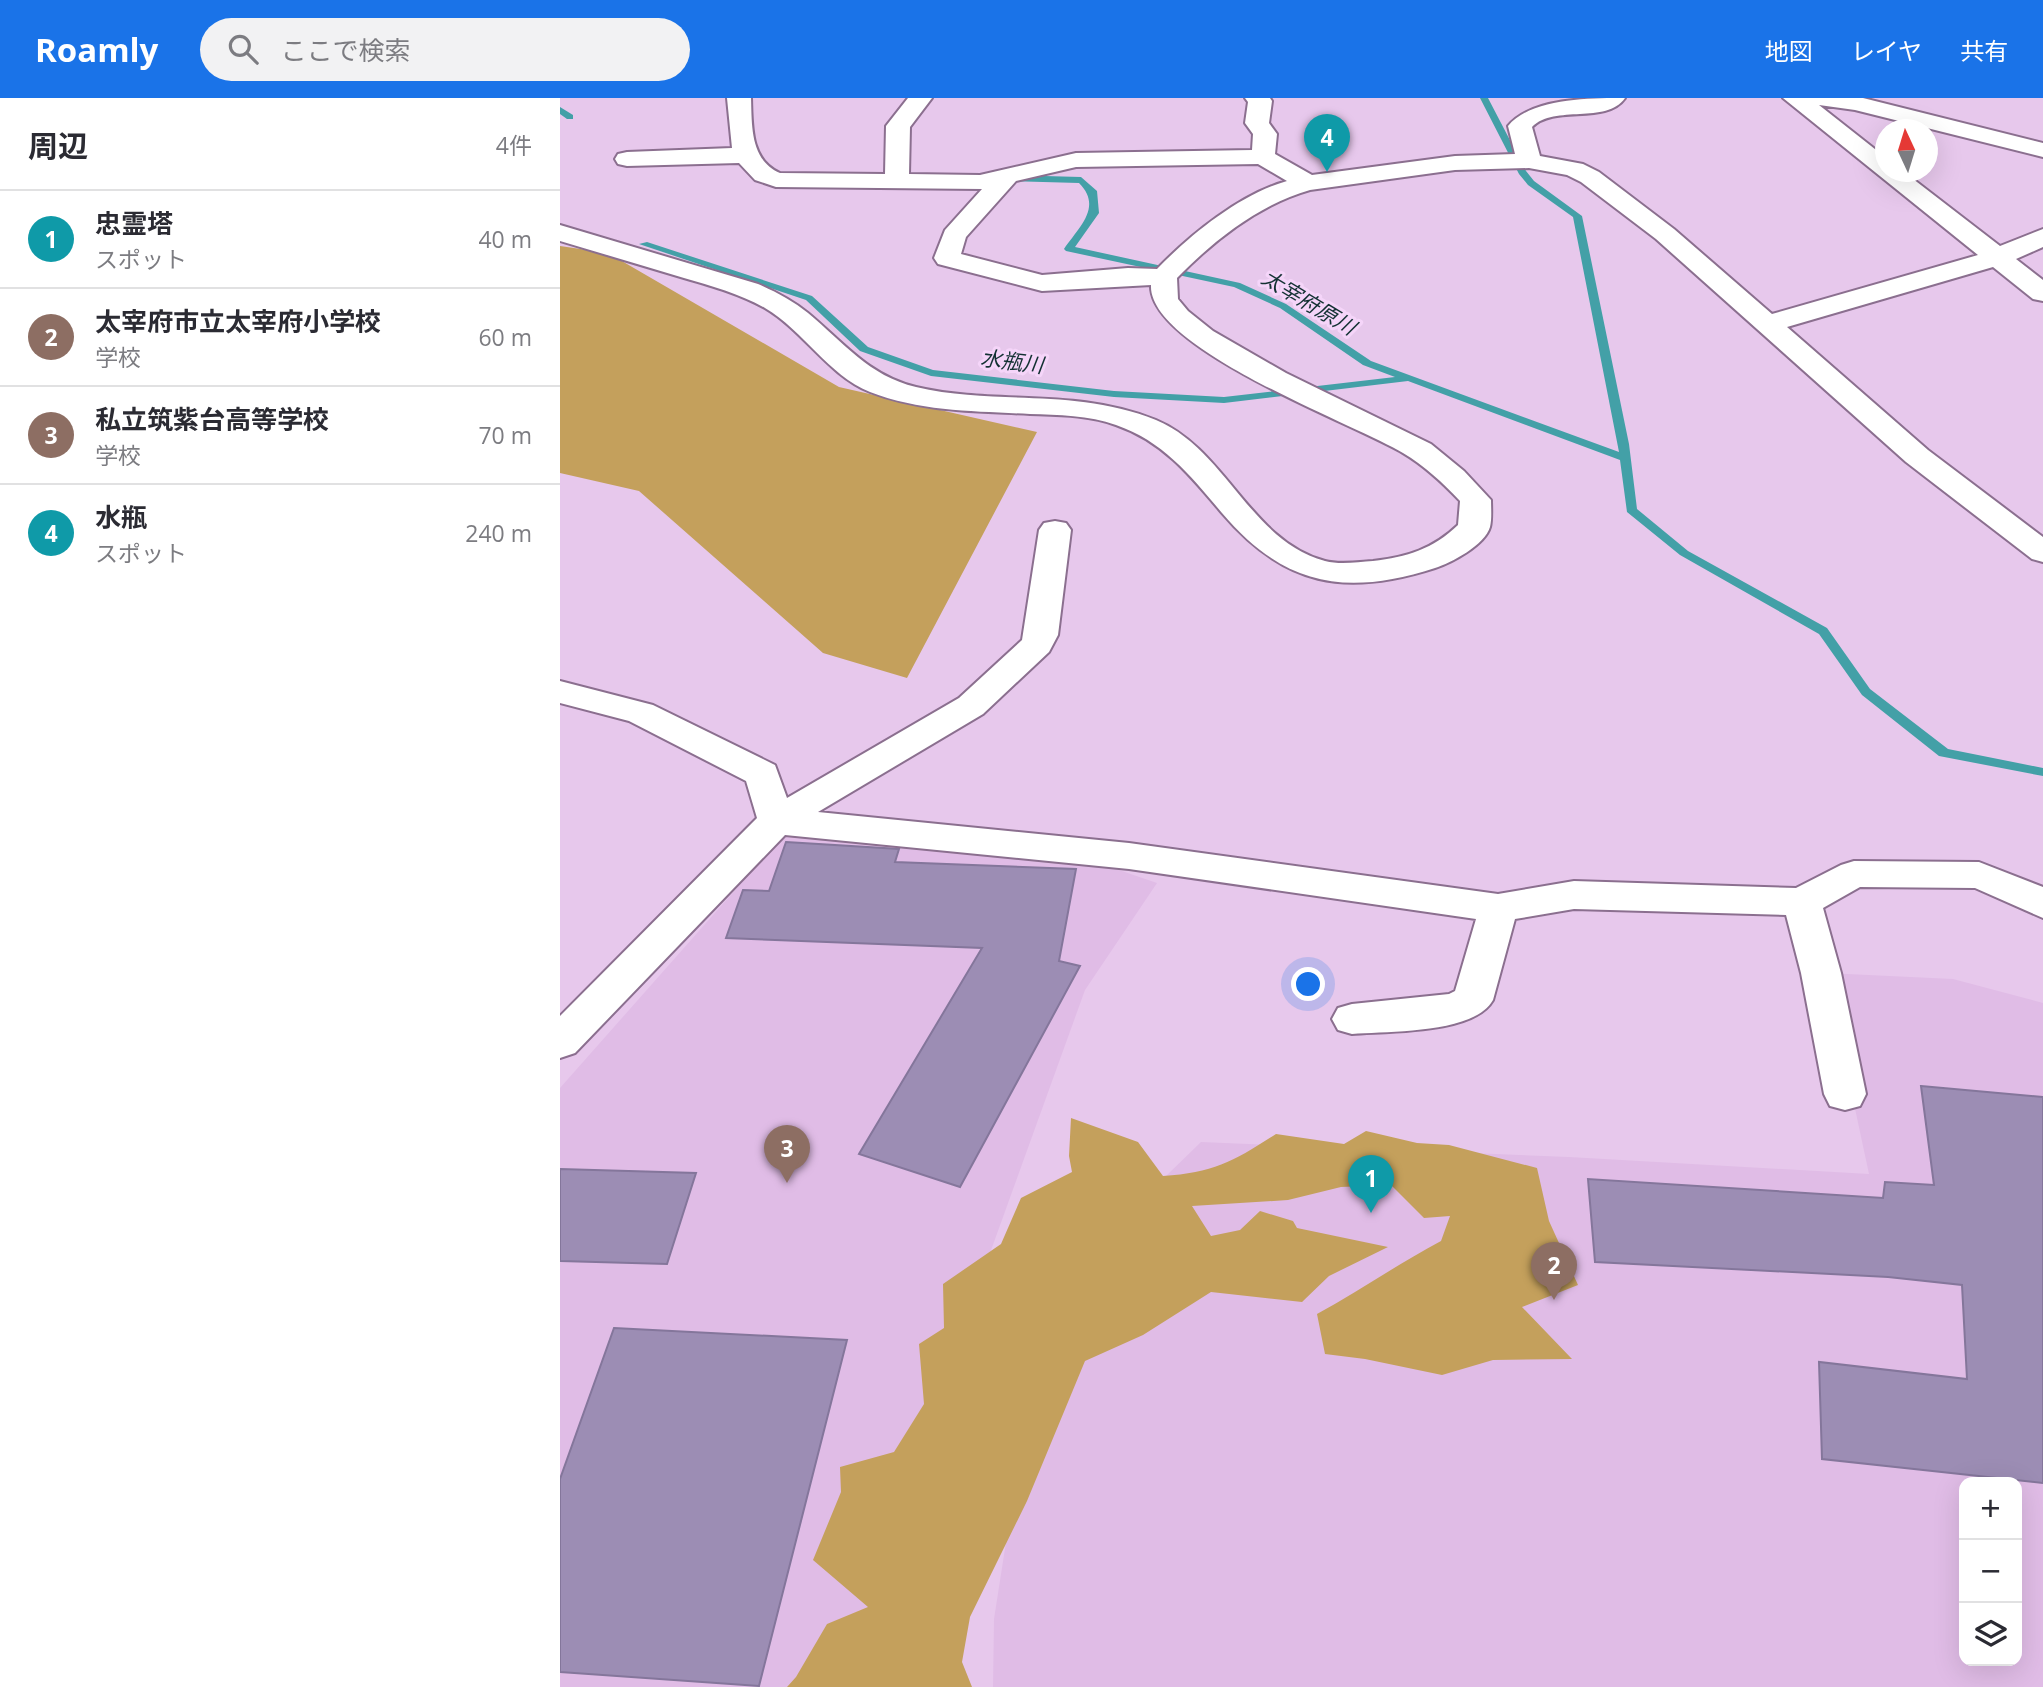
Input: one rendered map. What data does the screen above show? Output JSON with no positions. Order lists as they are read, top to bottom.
{
  "water": ["太宰府原川", "水瓶川"],
  "north": "top",
  "page": {
    "header": "Roamly",
    "search": "ここで検索",
    "nav": ["地図", "レイヤ", "共有"],
    "heading": ["周辺", "4件"],
    "pins": [
      "4",
      "3",
      "1",
      "2"
    ],
    "list": [
      {
        "mark": "1",
        "name": "忠霊塔",
        "note": "スポット",
        "value": "40 m"
      },
      {
        "mark": "2",
        "name": "太宰府市立太宰府小学校",
        "note": "学校",
        "value": "60 m"
      },
      {
        "mark": "3",
        "name": "私立筑紫台高等学校",
        "note": "学校",
        "value": "70 m"
      },
      {
        "mark": "4",
        "name": "水瓶",
        "note": "スポット",
        "value": "240 m"
      }
    ],
    "map_buttons": ["+", "−"]
  }
}
